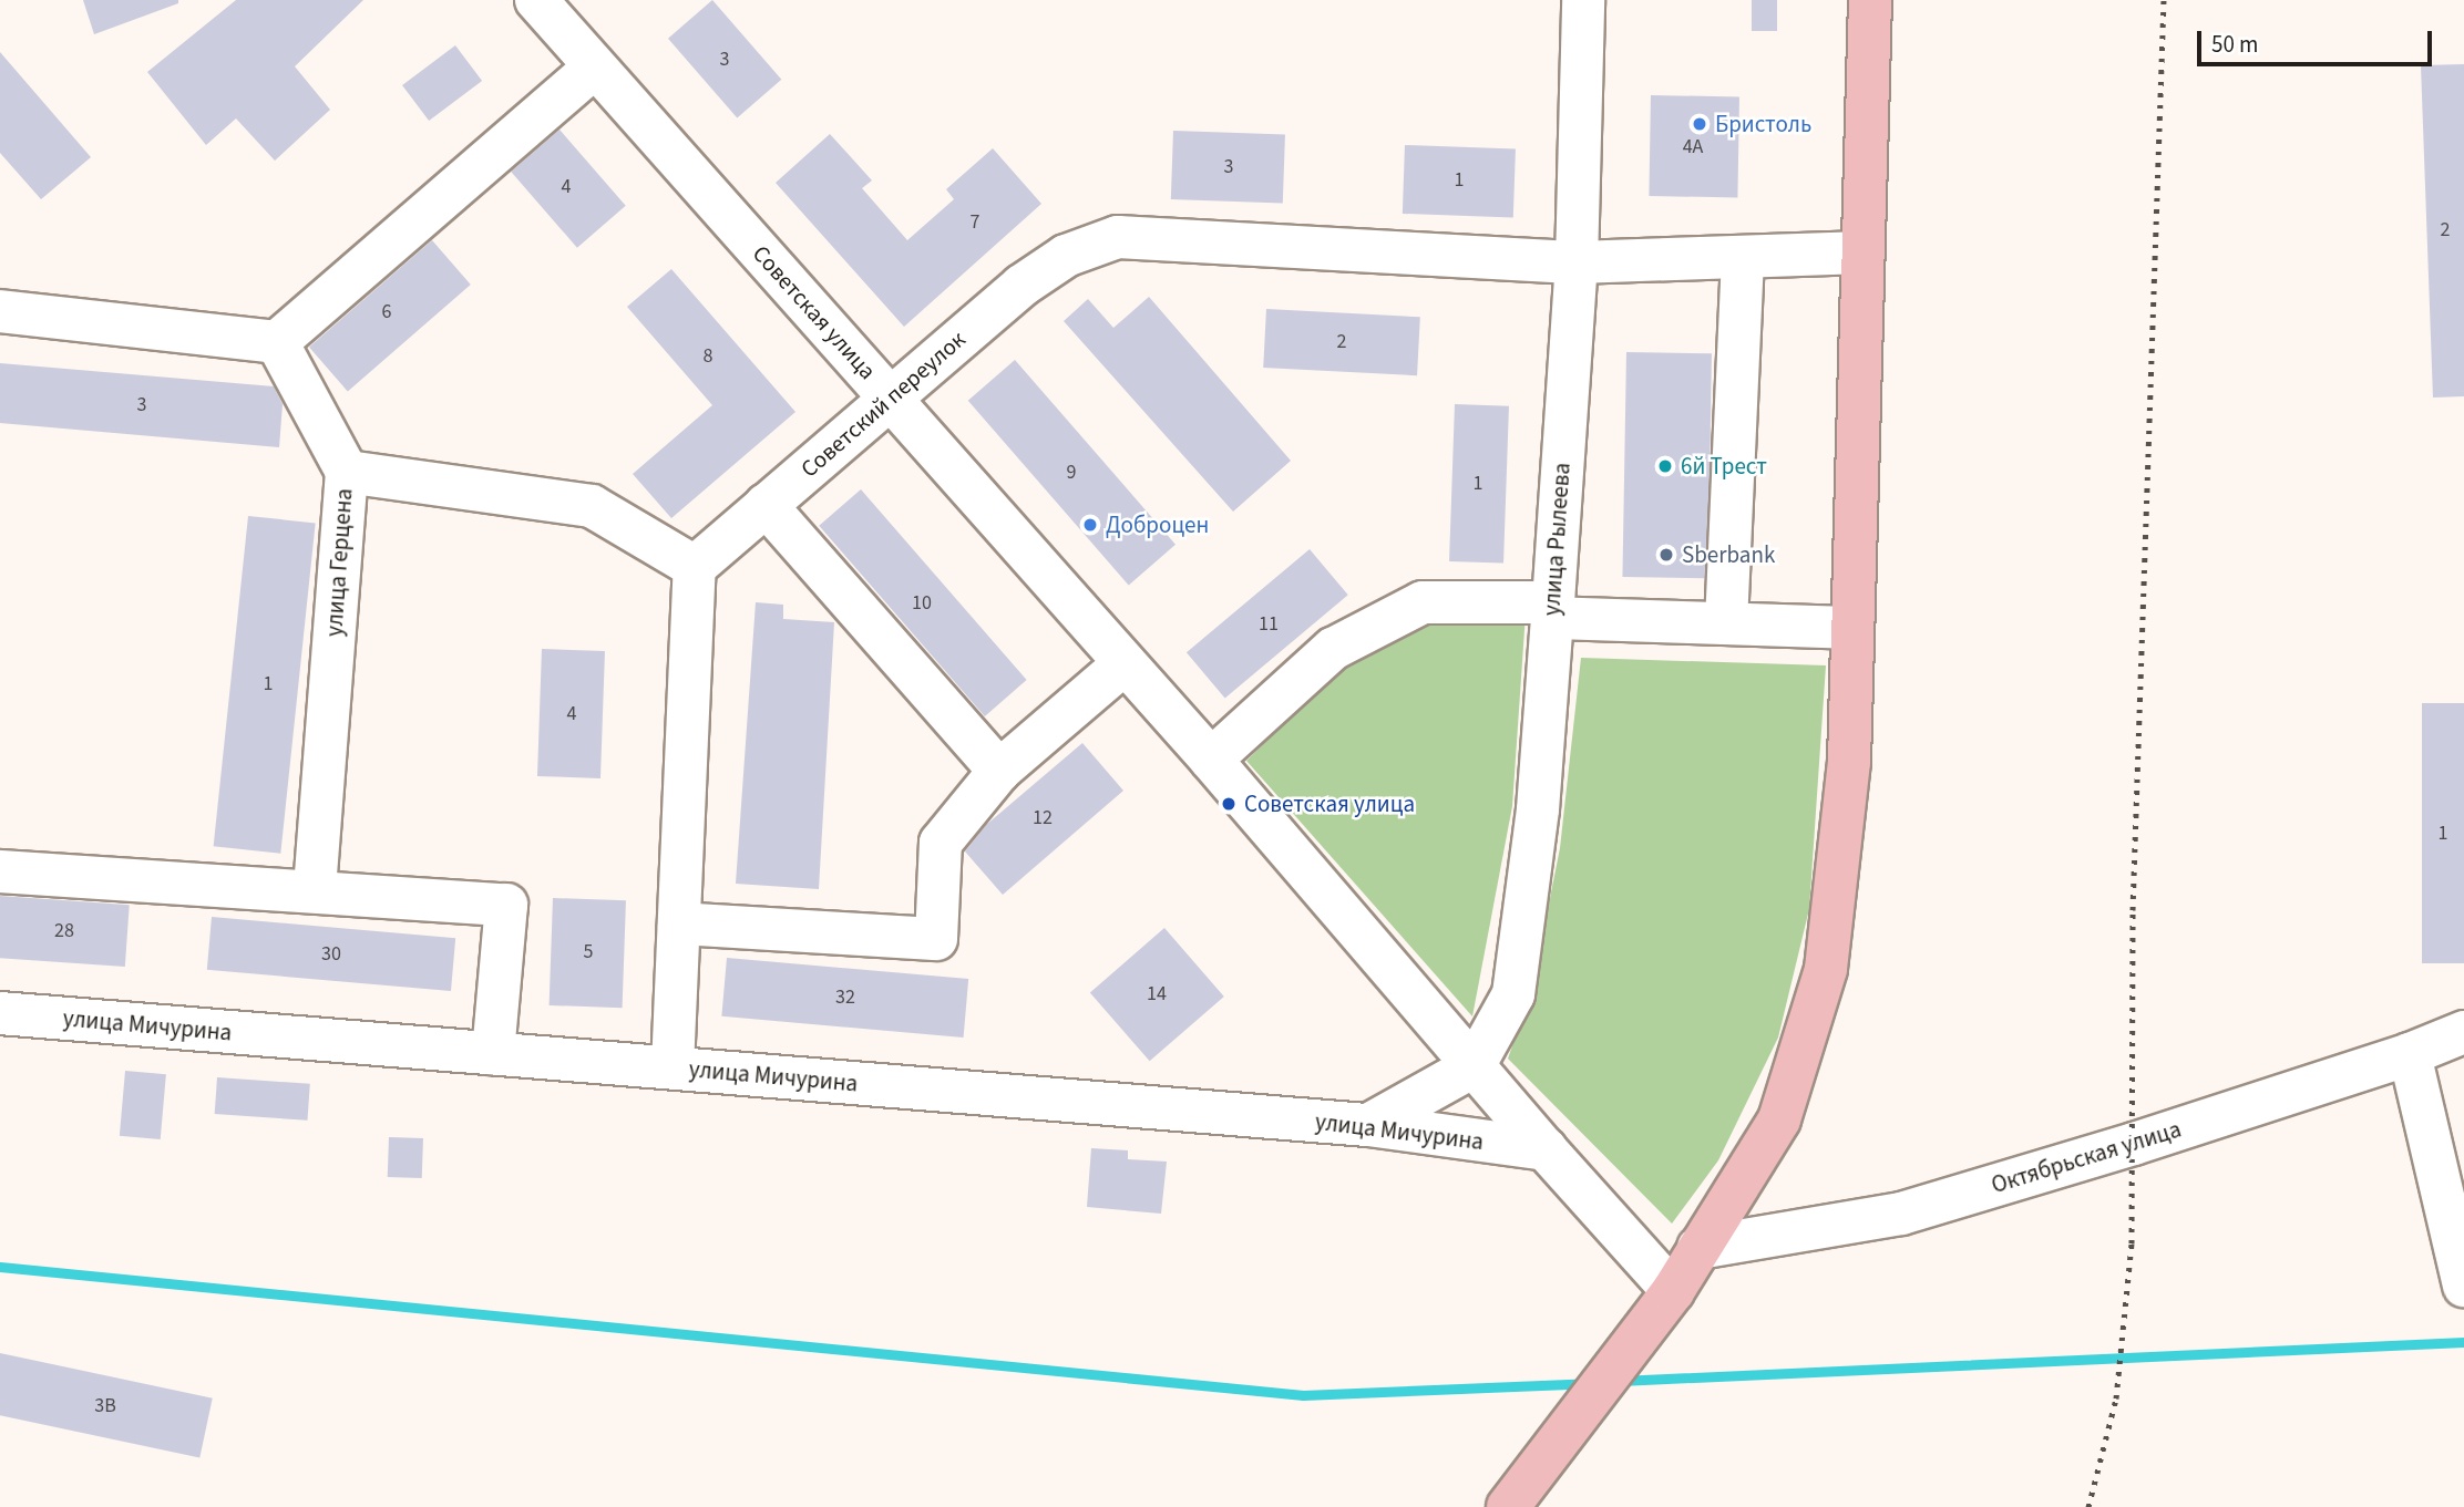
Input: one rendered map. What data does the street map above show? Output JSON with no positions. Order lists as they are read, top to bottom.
{
  "streets": {
    "street": [
      "Советская улица",
      "Советский переулок",
      "улица Рылеева",
      "улица Герцена",
      "улица Мичурина",
      "Октябрьская улица"
    ]
  },
  "crossings": [
    ["Советская улица", "Советский переулок"],
    ["Советская улица", "улица Рылеева"],
    ["Советская улица", "улица Мичурина"],
    ["Советский переулок", "улица Рылеева"]
  ],
  "places": [
    "Бристоль",
    "6й Трест",
    "Доброцен",
    "Sberbank",
    "Советская улица"
  ],
  "house_numbers": [
    "3",
    "4А",
    "3",
    "1",
    "4",
    "7",
    "2",
    "6",
    "2",
    "8",
    "3",
    "9",
    "1",
    "10",
    "11",
    "1",
    "4",
    "12",
    "1",
    "28",
    "5",
    "30",
    "14",
    "32",
    "3В"
  ],
  "scale_bar": "50 m"
}
